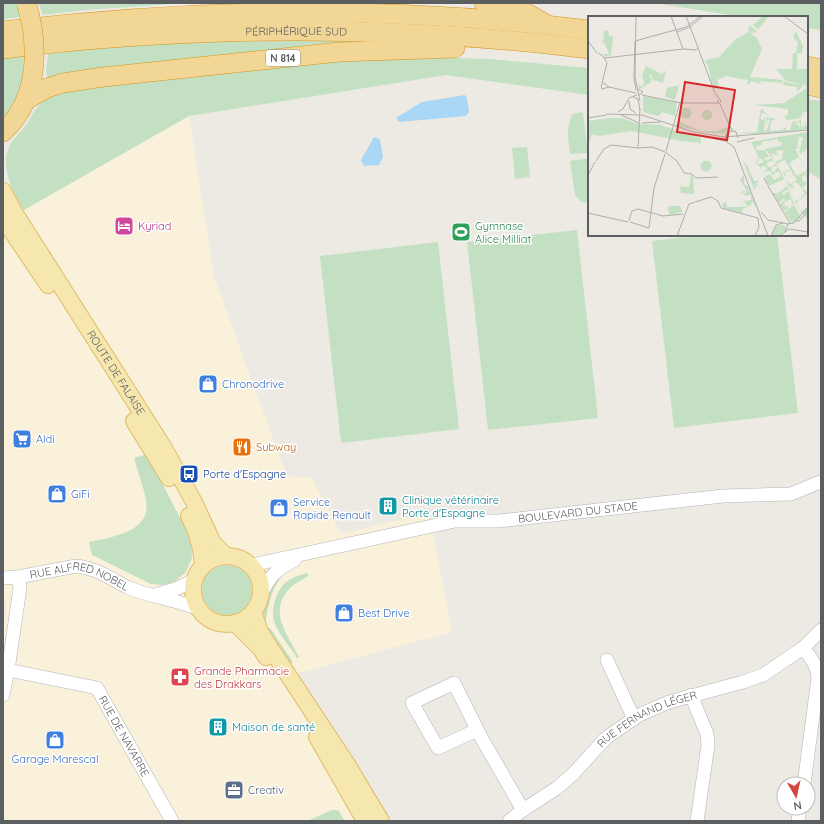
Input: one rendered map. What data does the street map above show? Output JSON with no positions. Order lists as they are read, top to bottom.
{
  "streets": {
    "highway": ["PÉRIPHÉRIQUE SUD", "N 814"],
    "main road": ["ROUTE DE FALAISE"],
    "street": [
      "BOULEVARD DU STADE",
      "RUE ALFRED NOBEL",
      "RUE FERNAND LÉGER",
      "RUE DE NAVARRE"
    ]
  },
  "crossings": [
    ["PÉRIPHÉRIQUE SUD", "N 814"],
    ["ROUTE DE FALAISE", "BOULEVARD DU STADE"],
    ["ROUTE DE FALAISE", "RUE ALFRED NOBEL"],
    ["BOULEVARD DU STADE", "RUE ALFRED NOBEL"]
  ],
  "places": {
    "hotel": ["Kyriad"],
    "sports": ["Gymnase Alice Milliat"],
    "shop": [
      "Chronodrive",
      "GiFi",
      "Service Rapide Renault",
      "Best Drive",
      "Garage Marescal"
    ],
    "supermarket": ["Aldi"],
    "restaurant": ["Subway"],
    "bus stop": ["Porte d'Espagne"],
    "building": ["Clinique vétérinaire Porte d'Espagne", "Maison de santé"],
    "pharmacy": ["Grande Pharmacie des Drakkars"],
    "office": ["Creativ"]
  },
  "north": "bottom"
}
